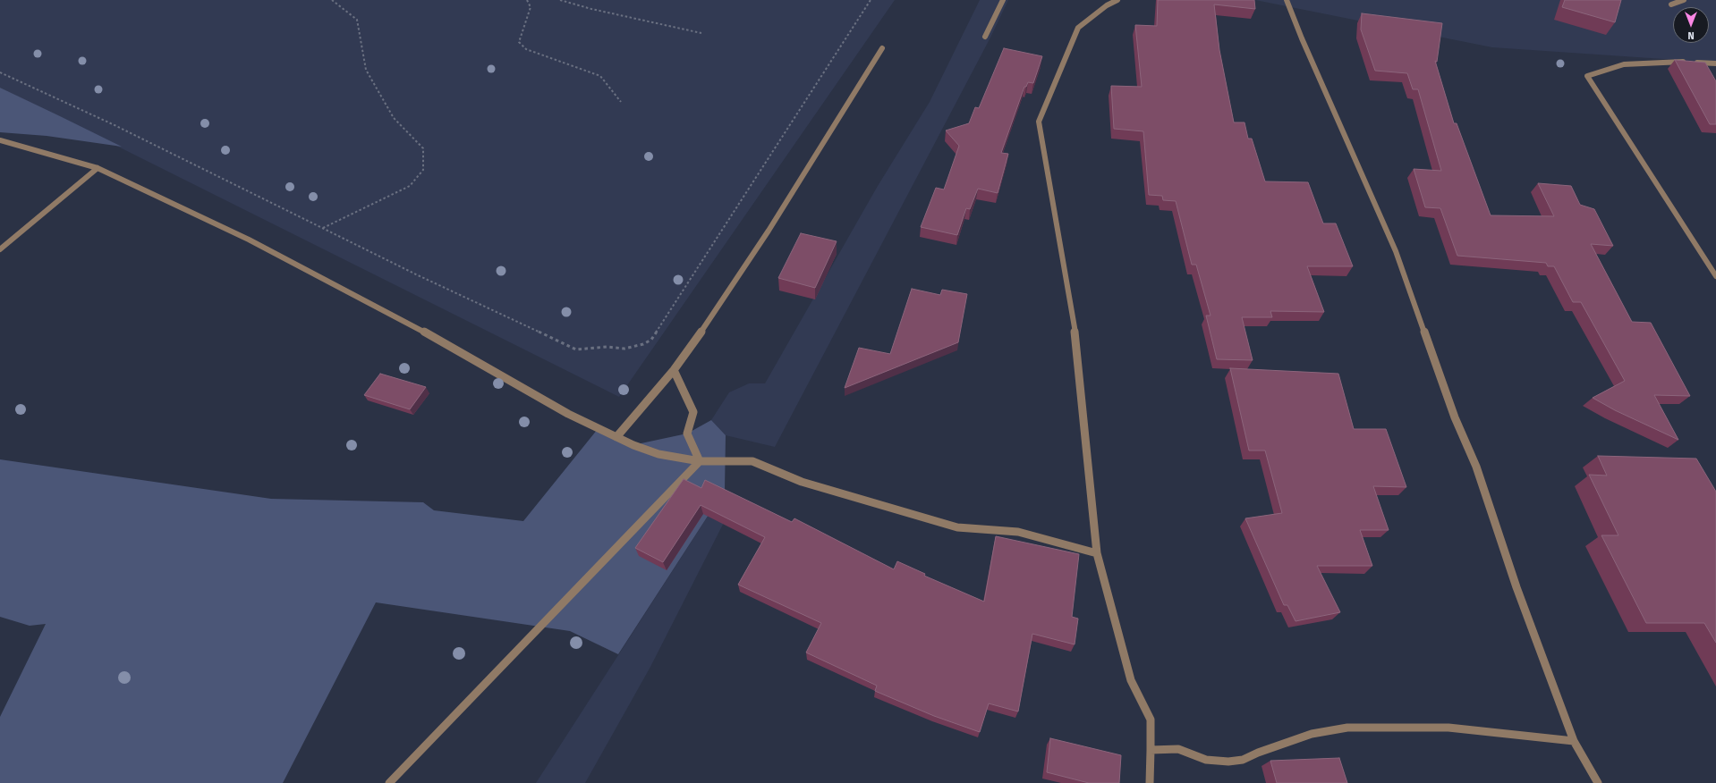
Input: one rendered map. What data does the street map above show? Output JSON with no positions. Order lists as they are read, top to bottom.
{
  "north": "bottom"
}
